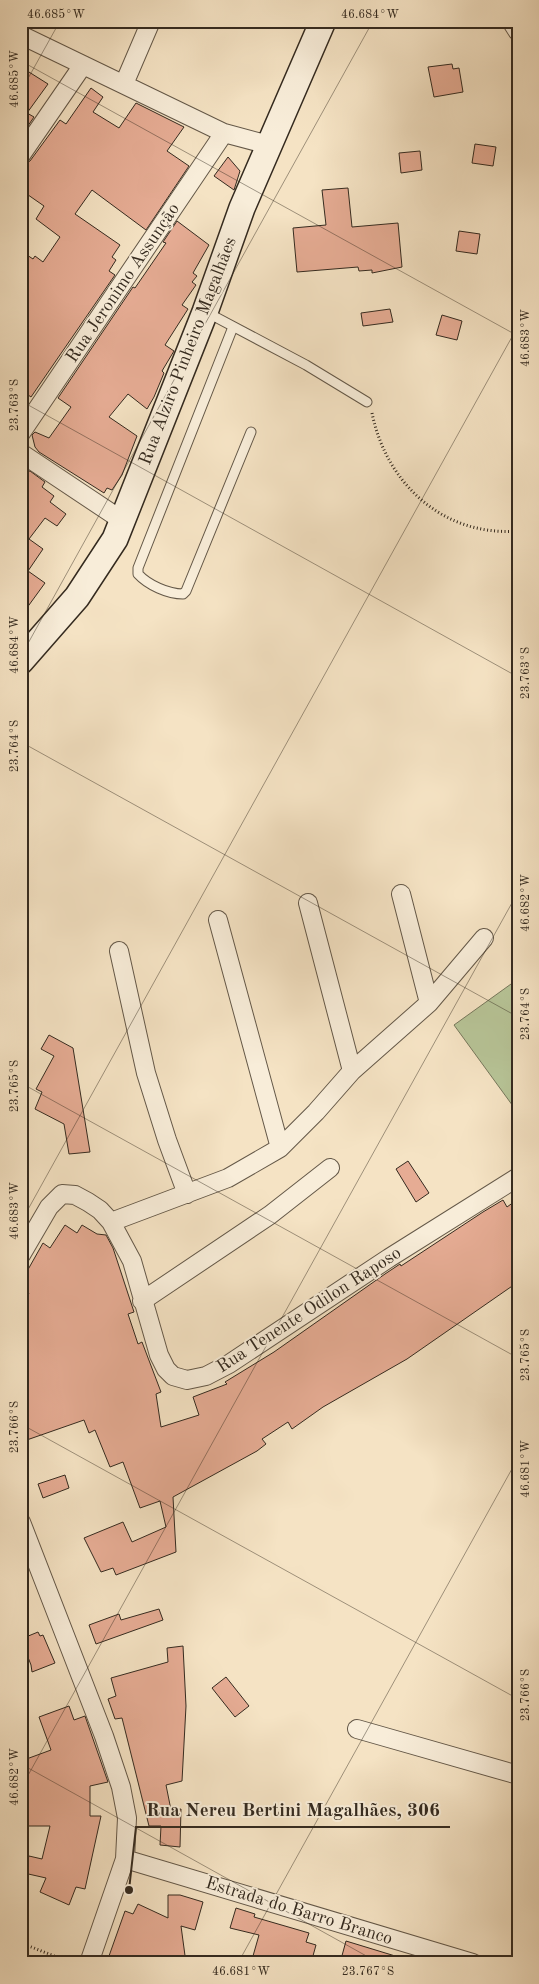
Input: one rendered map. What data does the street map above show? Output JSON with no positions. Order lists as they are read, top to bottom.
{
  "streets": {
    "street": [
      "Rua Jeronimo Assunção",
      "Rua Alziro Pinheiro Magalhães",
      "Rua Tenente Odilon Raposo",
      "Estrada do Barro Branco"
    ]
  },
  "places": ["Rua Nereu Bertini Magalhães, 306"],
  "coordinates": [
    "46.685°W",
    "46.684°W",
    "46.683°W",
    "23.763°S",
    "23.764°S",
    "46.682°W",
    "23.765°S",
    "23.766°S",
    "46.681°W",
    "23.767°S"
  ]
}
